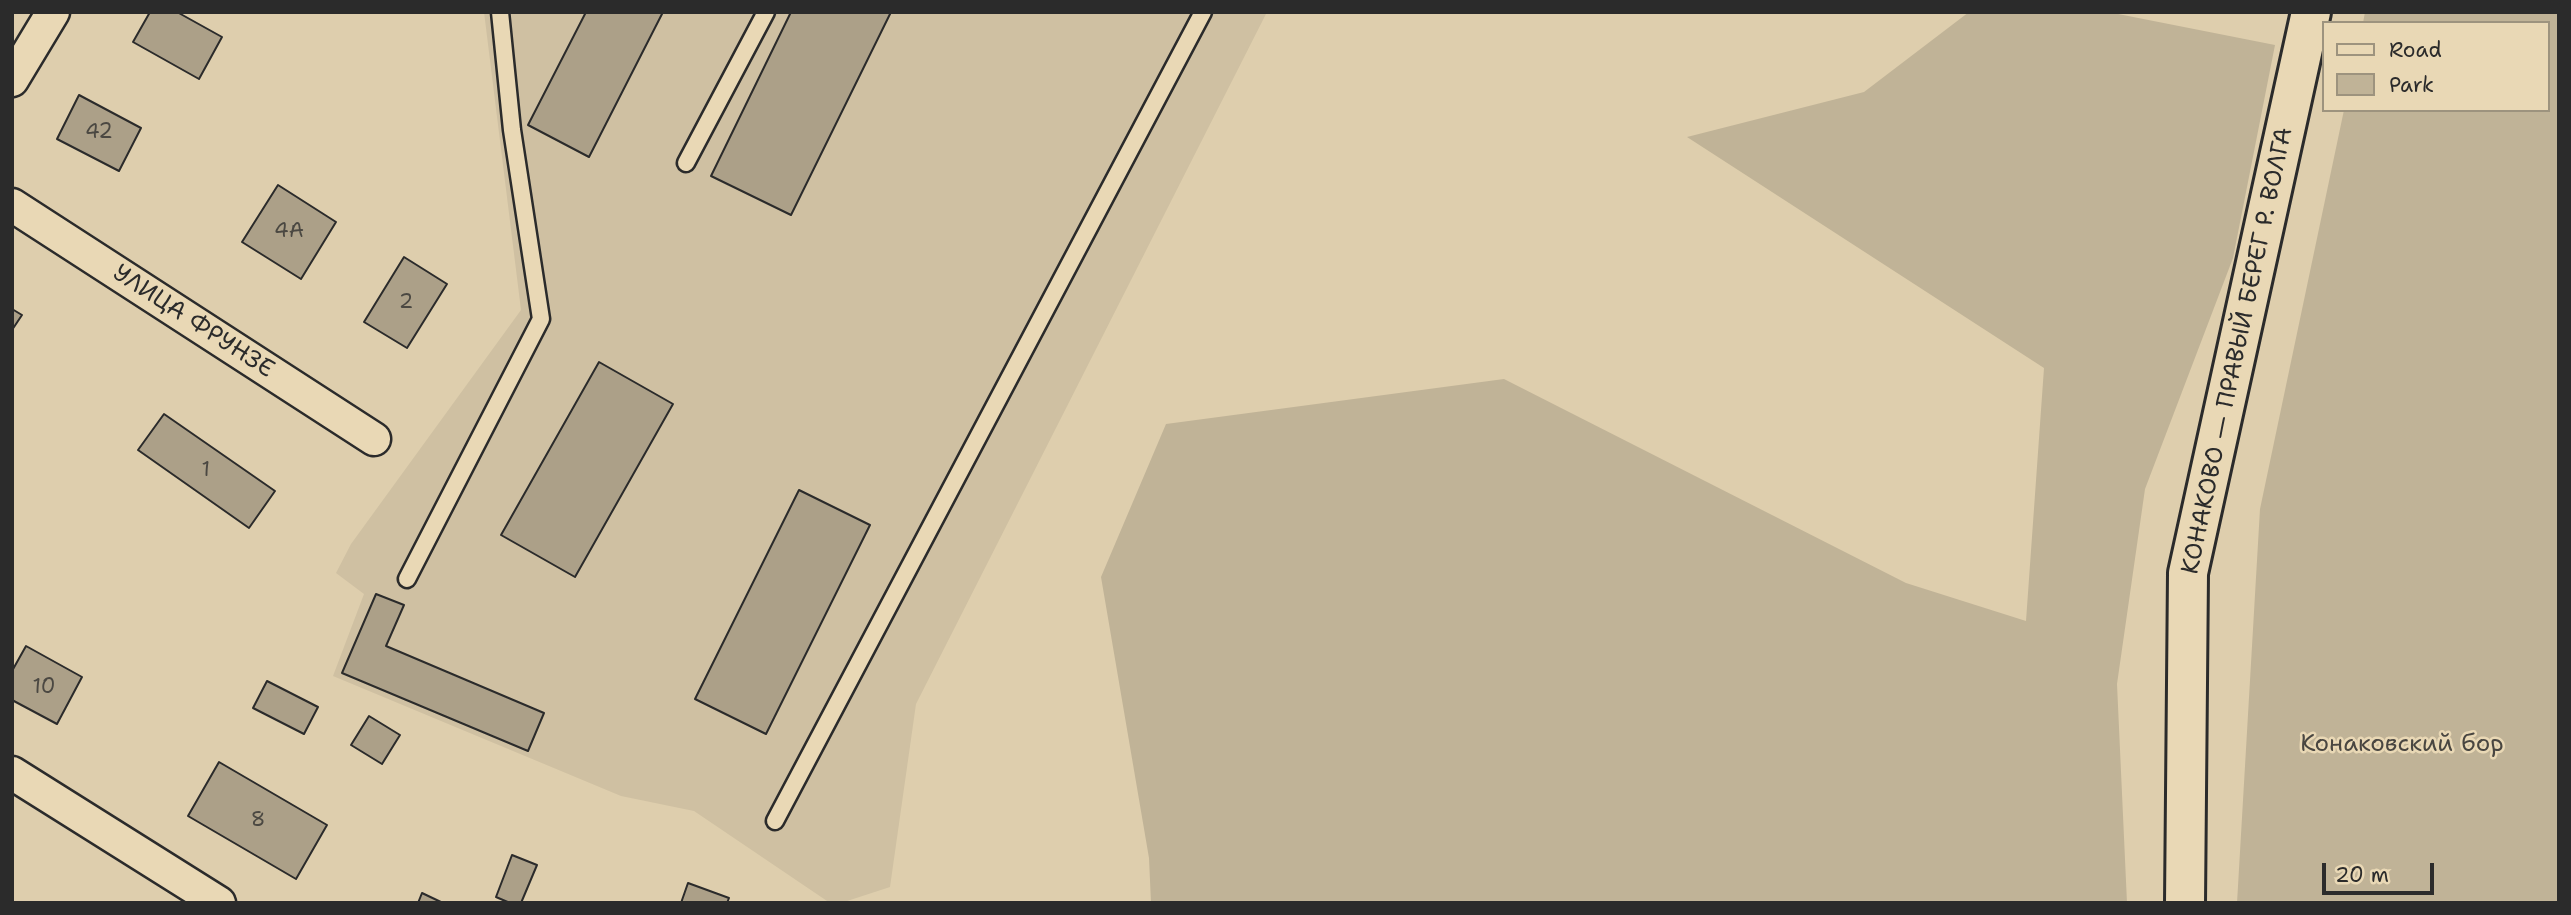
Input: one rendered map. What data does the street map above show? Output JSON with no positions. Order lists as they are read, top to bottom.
{
  "streets": {
    "street": ["УЛИЦА ФРУНЗЕ", "КОНАКОВО — ПРАВЫЙ БЕРЕГ Р. ВОЛГА"]
  },
  "parks": ["Конаковский бор"],
  "house_numbers": [
    "42",
    "4А",
    "2",
    "1",
    "10",
    "8"
  ],
  "legend": ["Road", "Park"],
  "scale_bar": "20 m"
}
